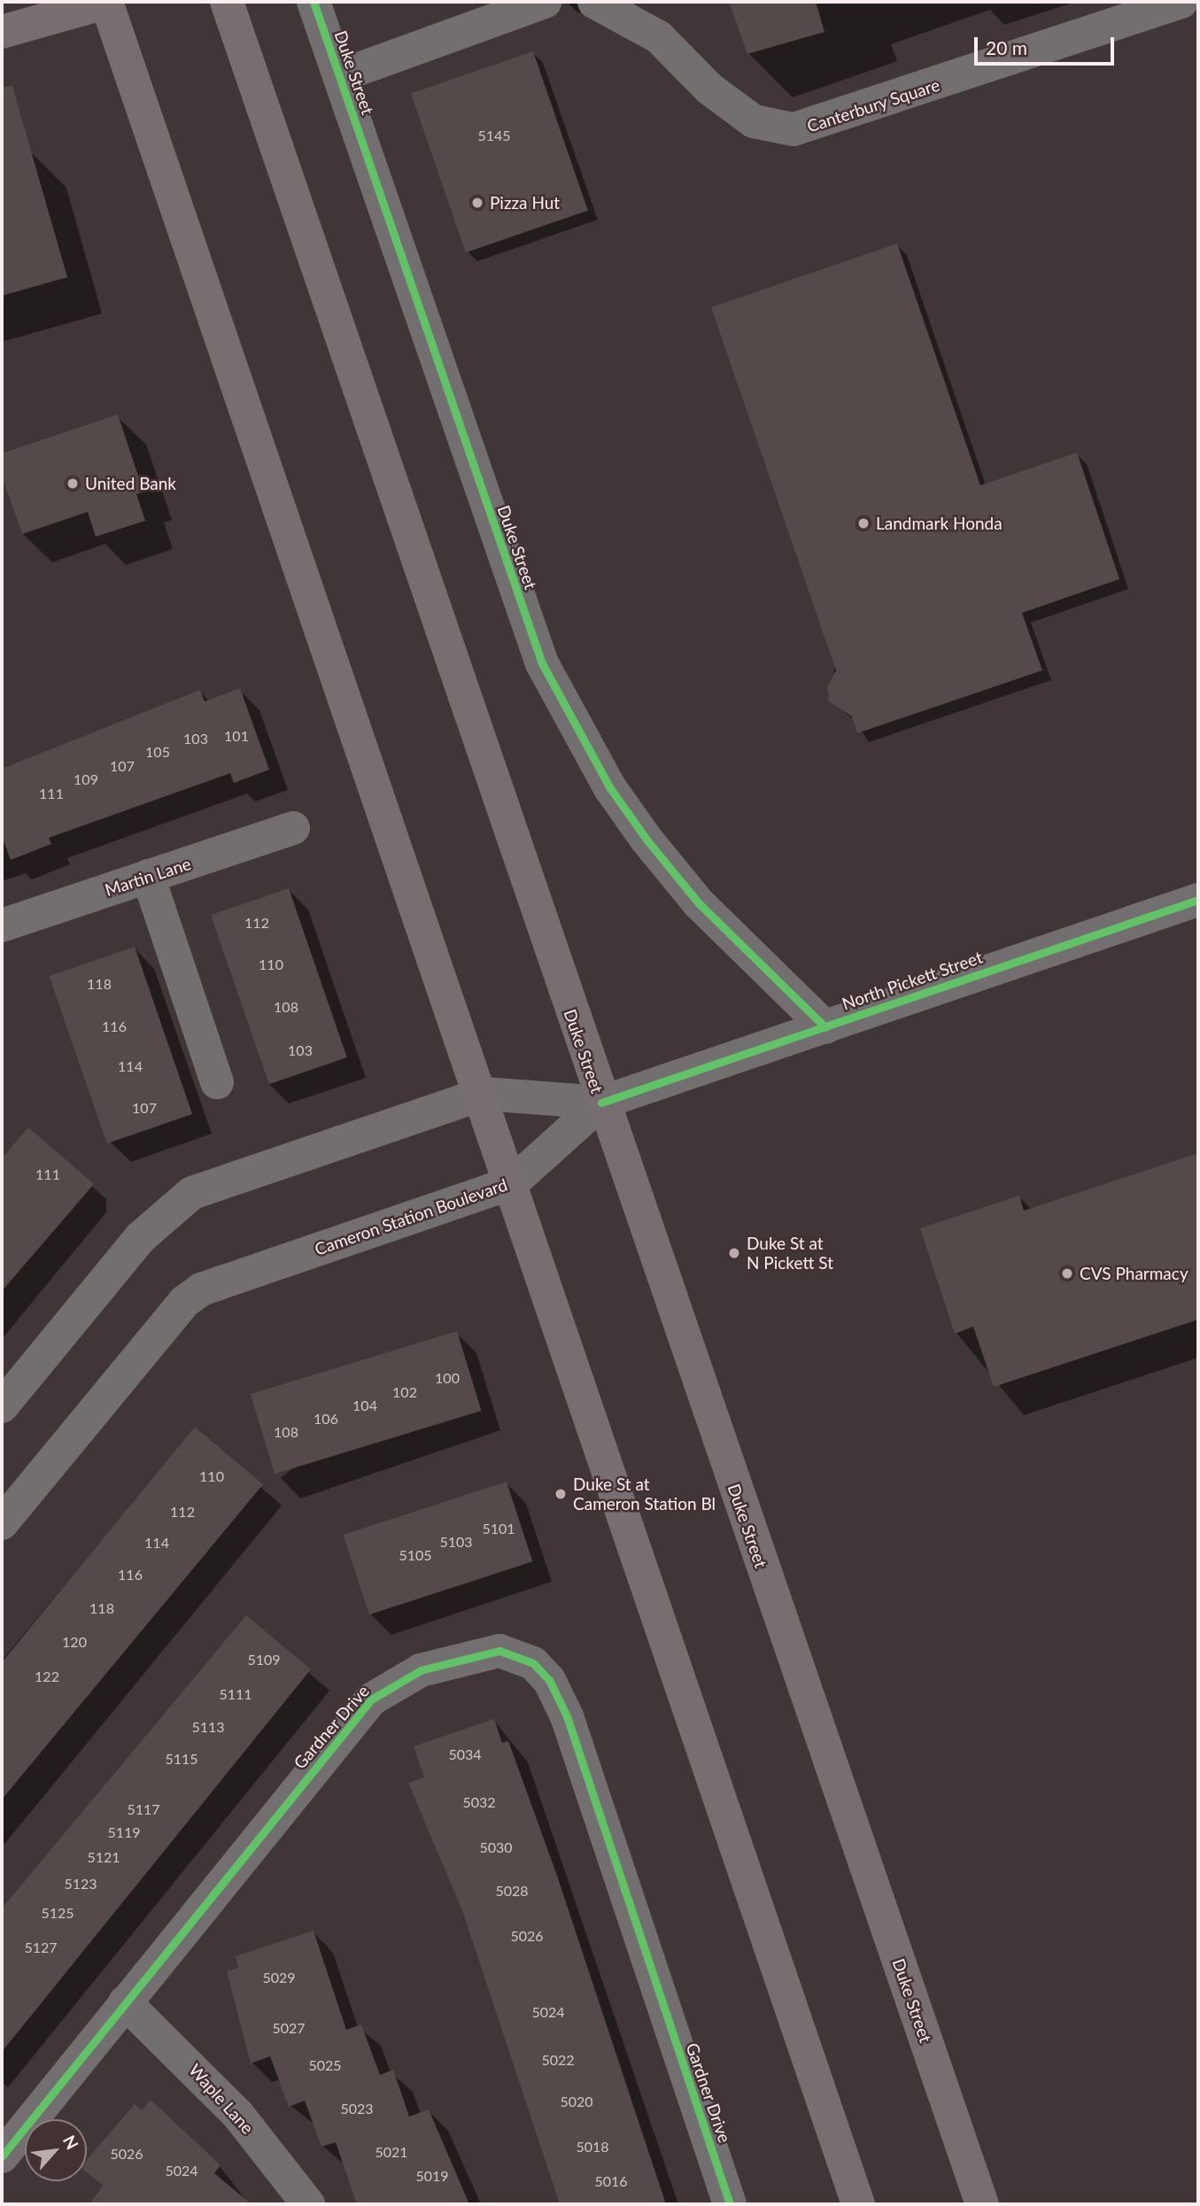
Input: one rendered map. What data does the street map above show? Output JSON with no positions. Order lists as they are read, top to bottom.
{
  "streets": {
    "main road": ["Duke Street"],
    "street": [
      "Canterbury Square",
      "Martin Lane",
      "North Pickett Street",
      "Cameron Station Boulevard",
      "Gardner Drive",
      "Waple Lane"
    ]
  },
  "crossings": [
    ["Duke Street", "North Pickett Street"],
    ["Duke Street", "Cameron Station Boulevard"],
    ["North Pickett Street", "Cameron Station Boulevard"],
    ["Gardner Drive", "Waple Lane"]
  ],
  "places": [
    "Pizza Hut",
    "United Bank",
    "Landmark Honda",
    "Duke St at N Pickett St",
    "CVS Pharmacy",
    "Duke St at Cameron Station Bl"
  ],
  "house_numbers": [
    "5145",
    "101",
    "103",
    "105",
    "107",
    "109",
    "111",
    "112",
    "110",
    "118",
    "108",
    "116",
    "103",
    "114",
    "107",
    "111",
    "100",
    "102",
    "104",
    "106",
    "108",
    "110",
    "112",
    "5101",
    "5103",
    "114",
    "5105",
    "116",
    "118",
    "120",
    "5109",
    "122",
    "5111",
    "5113",
    "5034",
    "5115",
    "5032",
    "5117",
    "5119",
    "5030",
    "5121",
    "5123",
    "5028",
    "5125",
    "5026",
    "5127",
    "5029",
    "5024",
    "5027",
    "5022",
    "5025",
    "5020",
    "5023",
    "5018",
    "5021",
    "5026",
    "5024",
    "5019",
    "5016"
  ],
  "scale_bar": "20 m",
  "north": "top right"
}
